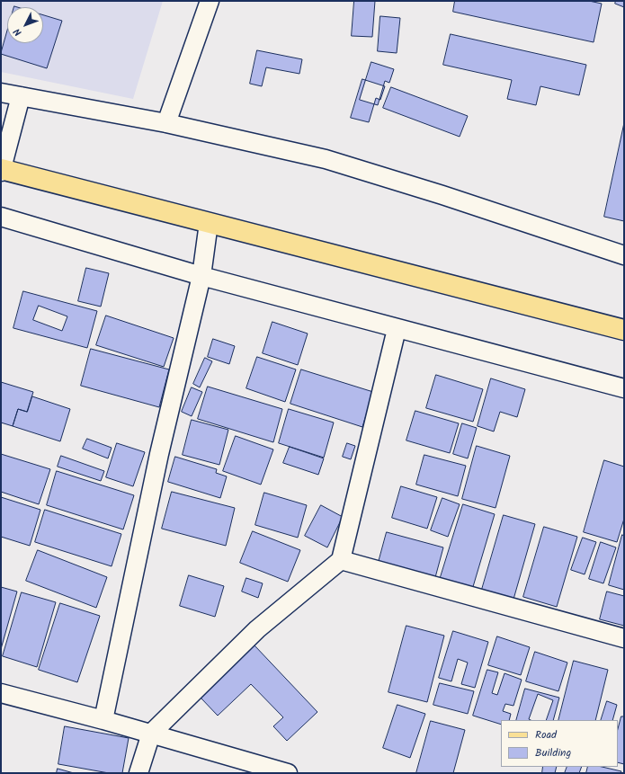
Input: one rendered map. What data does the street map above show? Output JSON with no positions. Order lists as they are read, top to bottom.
{
  "legend": ["Road", "Building"],
  "north": "bottom left"
}
